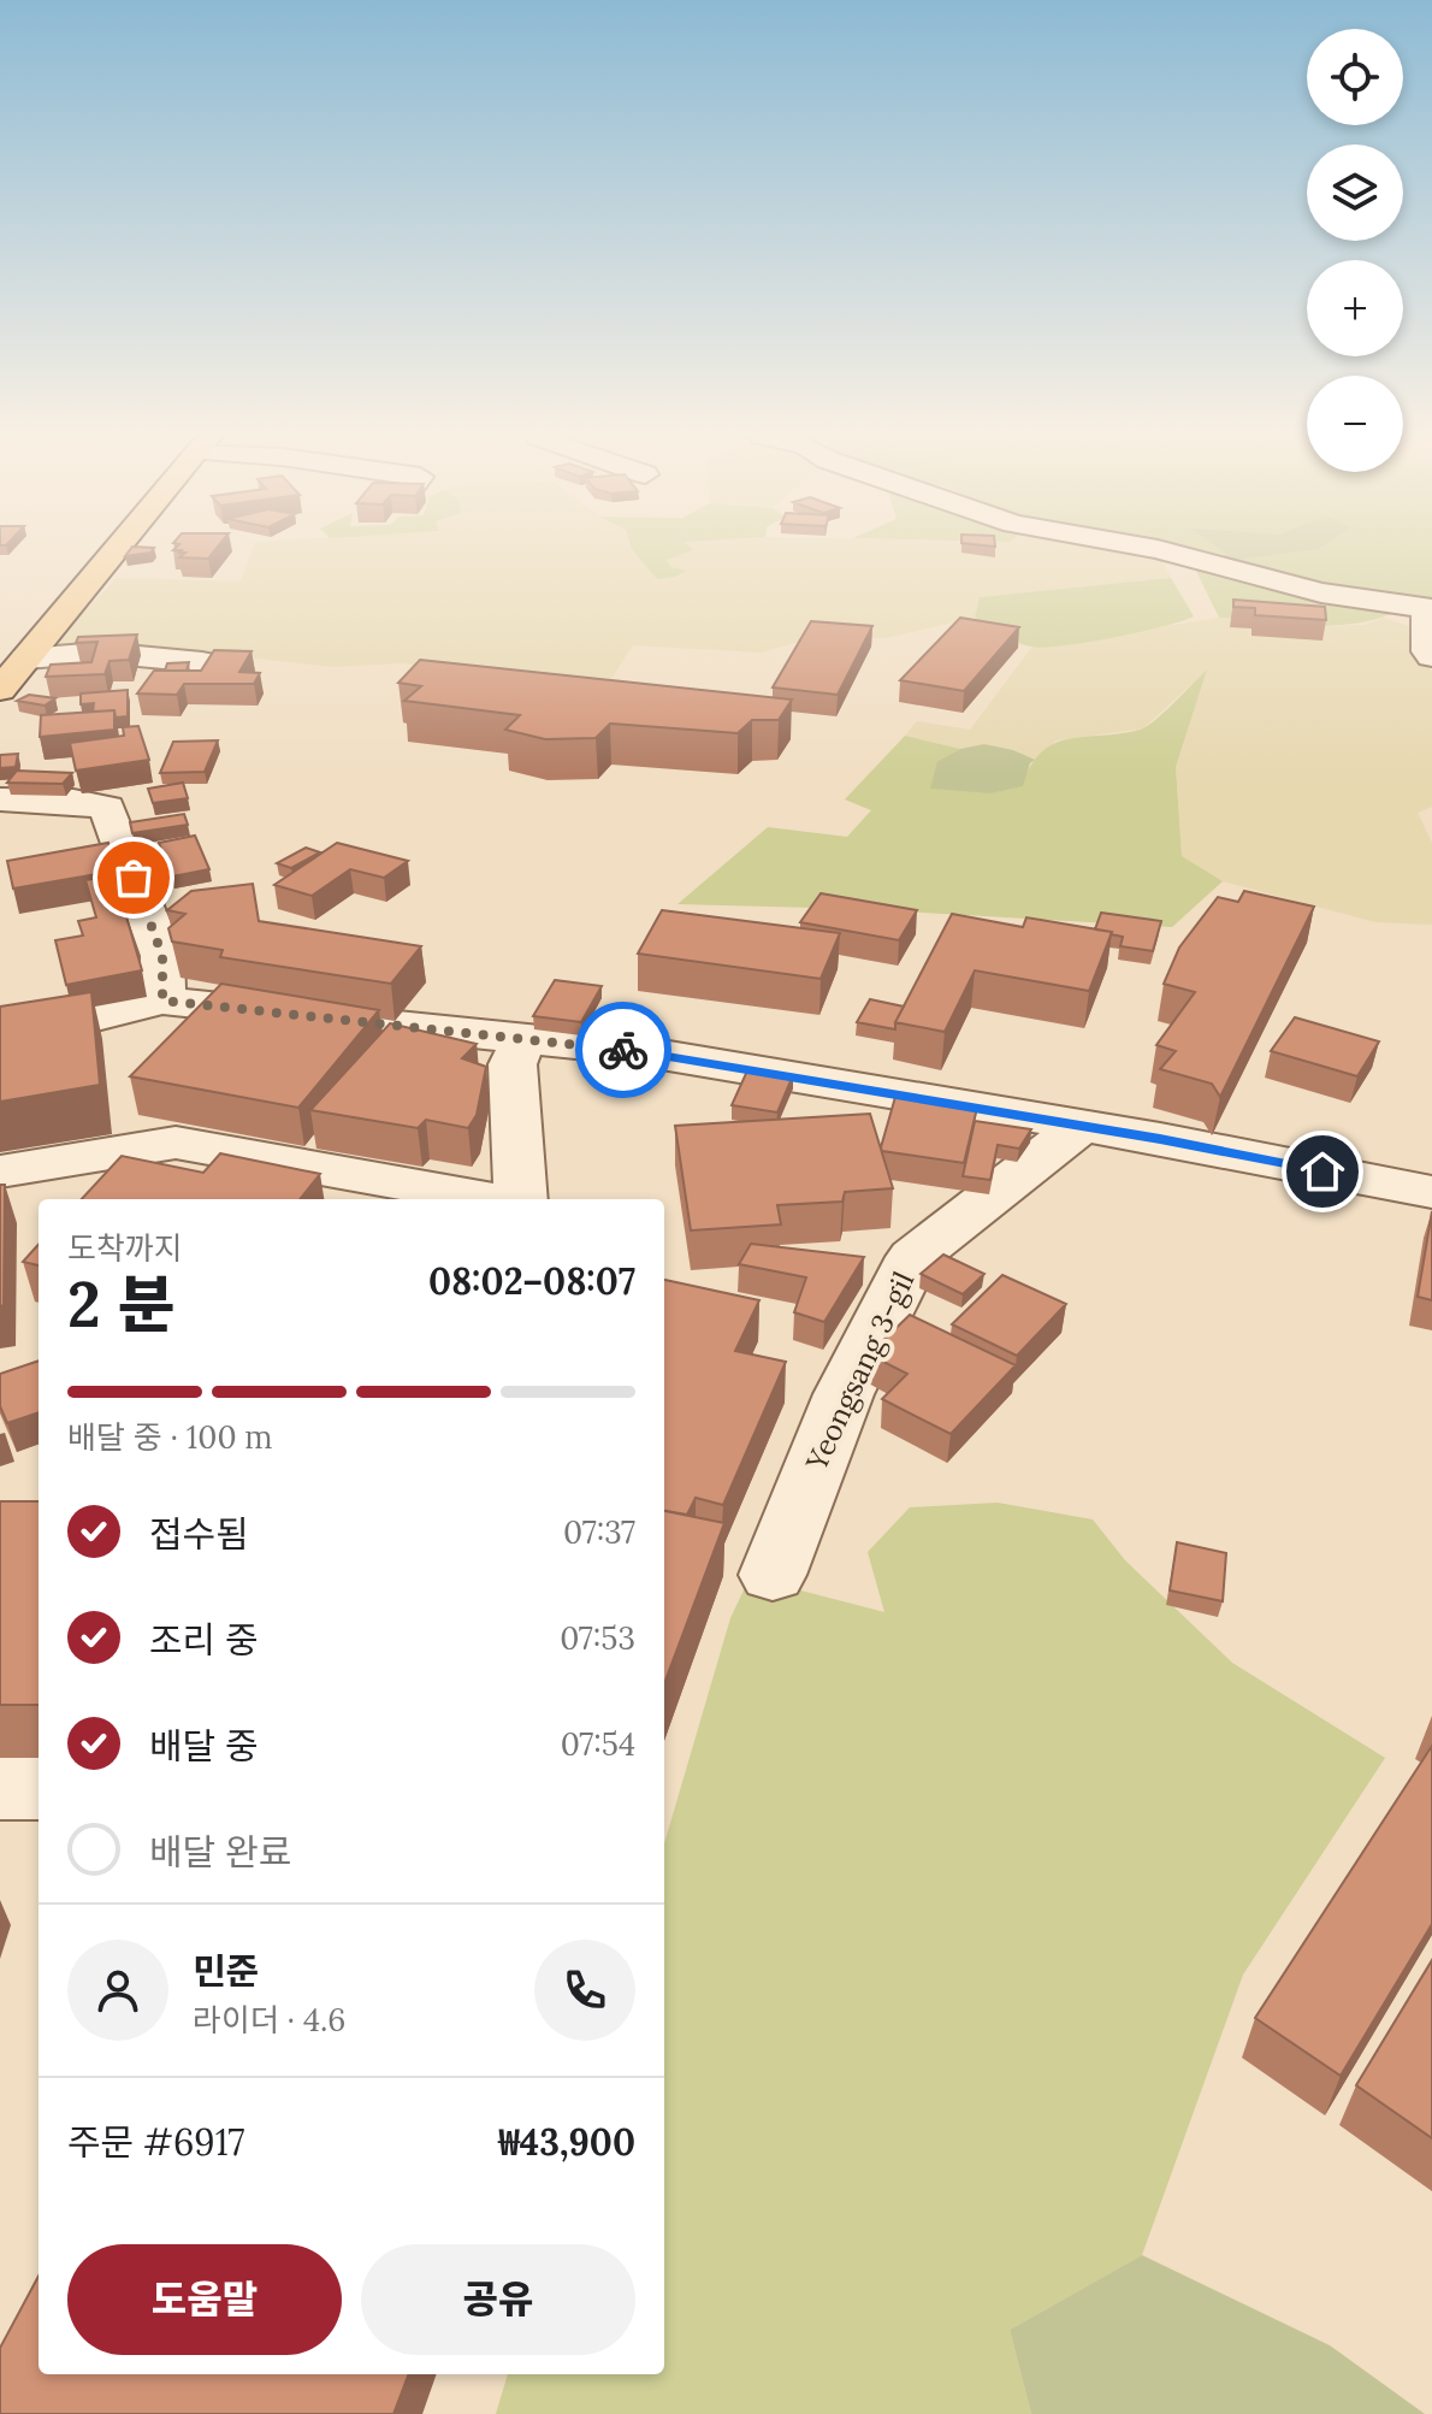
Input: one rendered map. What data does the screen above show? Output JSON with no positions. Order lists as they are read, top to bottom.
{
  "streets": {
    "street": ["Yeongsang 3-gil"]
  },
  "page": {
    "map_buttons": ["+", "−"],
    "heading": ["2 분", "도착까지", "08:02–08:07"],
    "panel": [
      "민준",
      "라이더 · 4.6",
      "주문 #6917",
      "₩43,900"
    ],
    "bar": "배달 중 · 100 m",
    "list": [
      ["접수됨", "07:37"],
      ["조리 중", "07:53"],
      ["배달 중", "07:54"],
      "배달 완료"
    ],
    "buttons": ["도움말", "공유"]
  }
}
